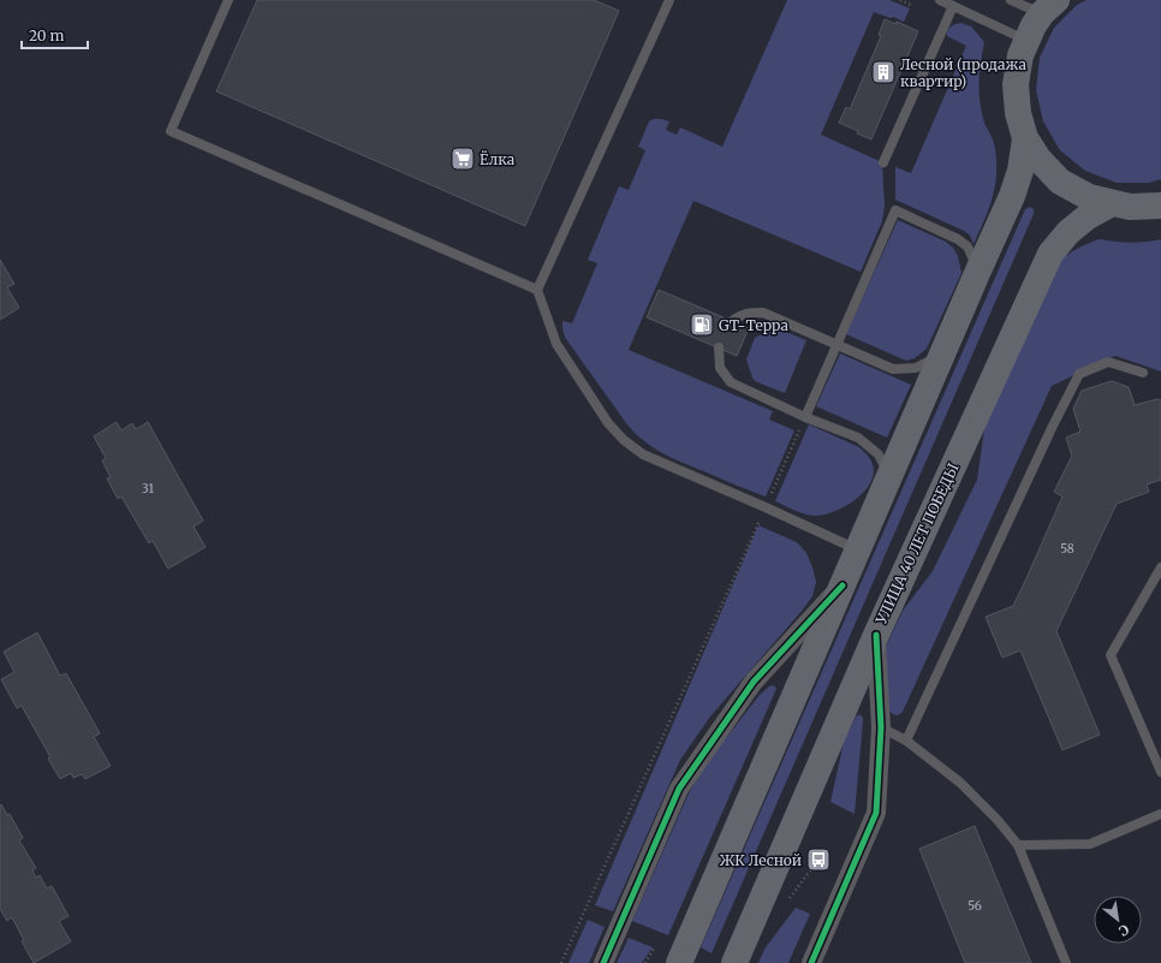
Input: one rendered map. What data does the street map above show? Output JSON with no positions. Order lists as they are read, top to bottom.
{
  "streets": {
    "main road": ["УЛИЦА 40 ЛЕТ ПОБЕДЫ"]
  },
  "places": {
    "building": ["Лесной (продажа квартир)"],
    "supermarket": ["Ёлка"],
    "fuel station": ["GT-Терра"],
    "bus stop": ["ЖК Лесной"]
  },
  "house_numbers": ["31", "58", "56"],
  "scale_bar": "20 m",
  "north": "bottom right"
}
